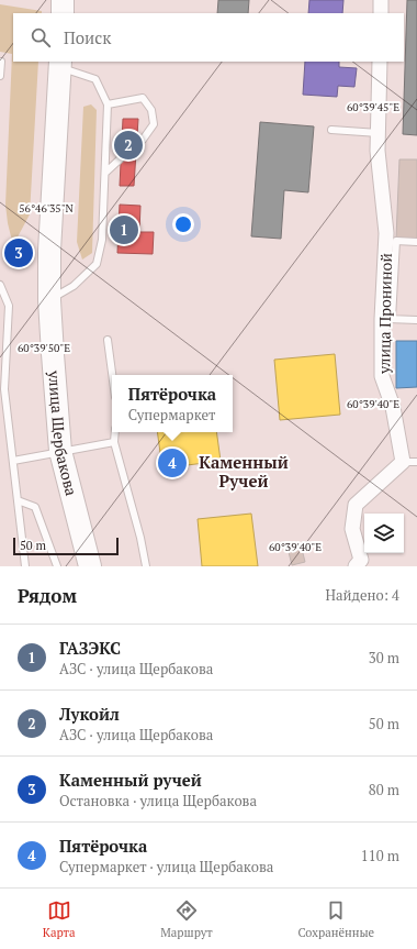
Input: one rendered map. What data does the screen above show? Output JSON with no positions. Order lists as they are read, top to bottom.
{
  "streets": {
    "main road": ["улица Щербакова"],
    "street": ["улица Прониной"]
  },
  "districts": ["Каменный Ручей"],
  "scale_bar": "50 m",
  "page": {
    "search": "Поиск",
    "pins": [
      "2",
      "1",
      "3",
      "4"
    ],
    "popup": ["Пятёрочка", "Супермаркет"],
    "scale": "50 m",
    "heading": ["Рядом", "Найдено: 4"],
    "list": [
      {
        "mark": "1",
        "name": "ГАЗЭКС",
        "note": "АЗС · улица Щербакова",
        "value": "30 m"
      },
      {
        "mark": "2",
        "name": "Лукойл",
        "note": "АЗС · улица Щербакова",
        "value": "50 m"
      },
      {
        "mark": "3",
        "name": "Каменный ручей",
        "note": "Остановка · улица Щербакова",
        "value": "80 m"
      },
      {
        "mark": "4",
        "name": "Пятёрочка",
        "note": "Супермаркет · улица Щербакова",
        "value": "110 m"
      }
    ],
    "nav": ["Карта", "Маршрут", "Сохранённые"]
  },
  "coordinates": [
    "60°39'45\"E",
    "56°46'35\"N",
    "60°39'50\"E",
    "60°39'40\"E"
  ]
}
